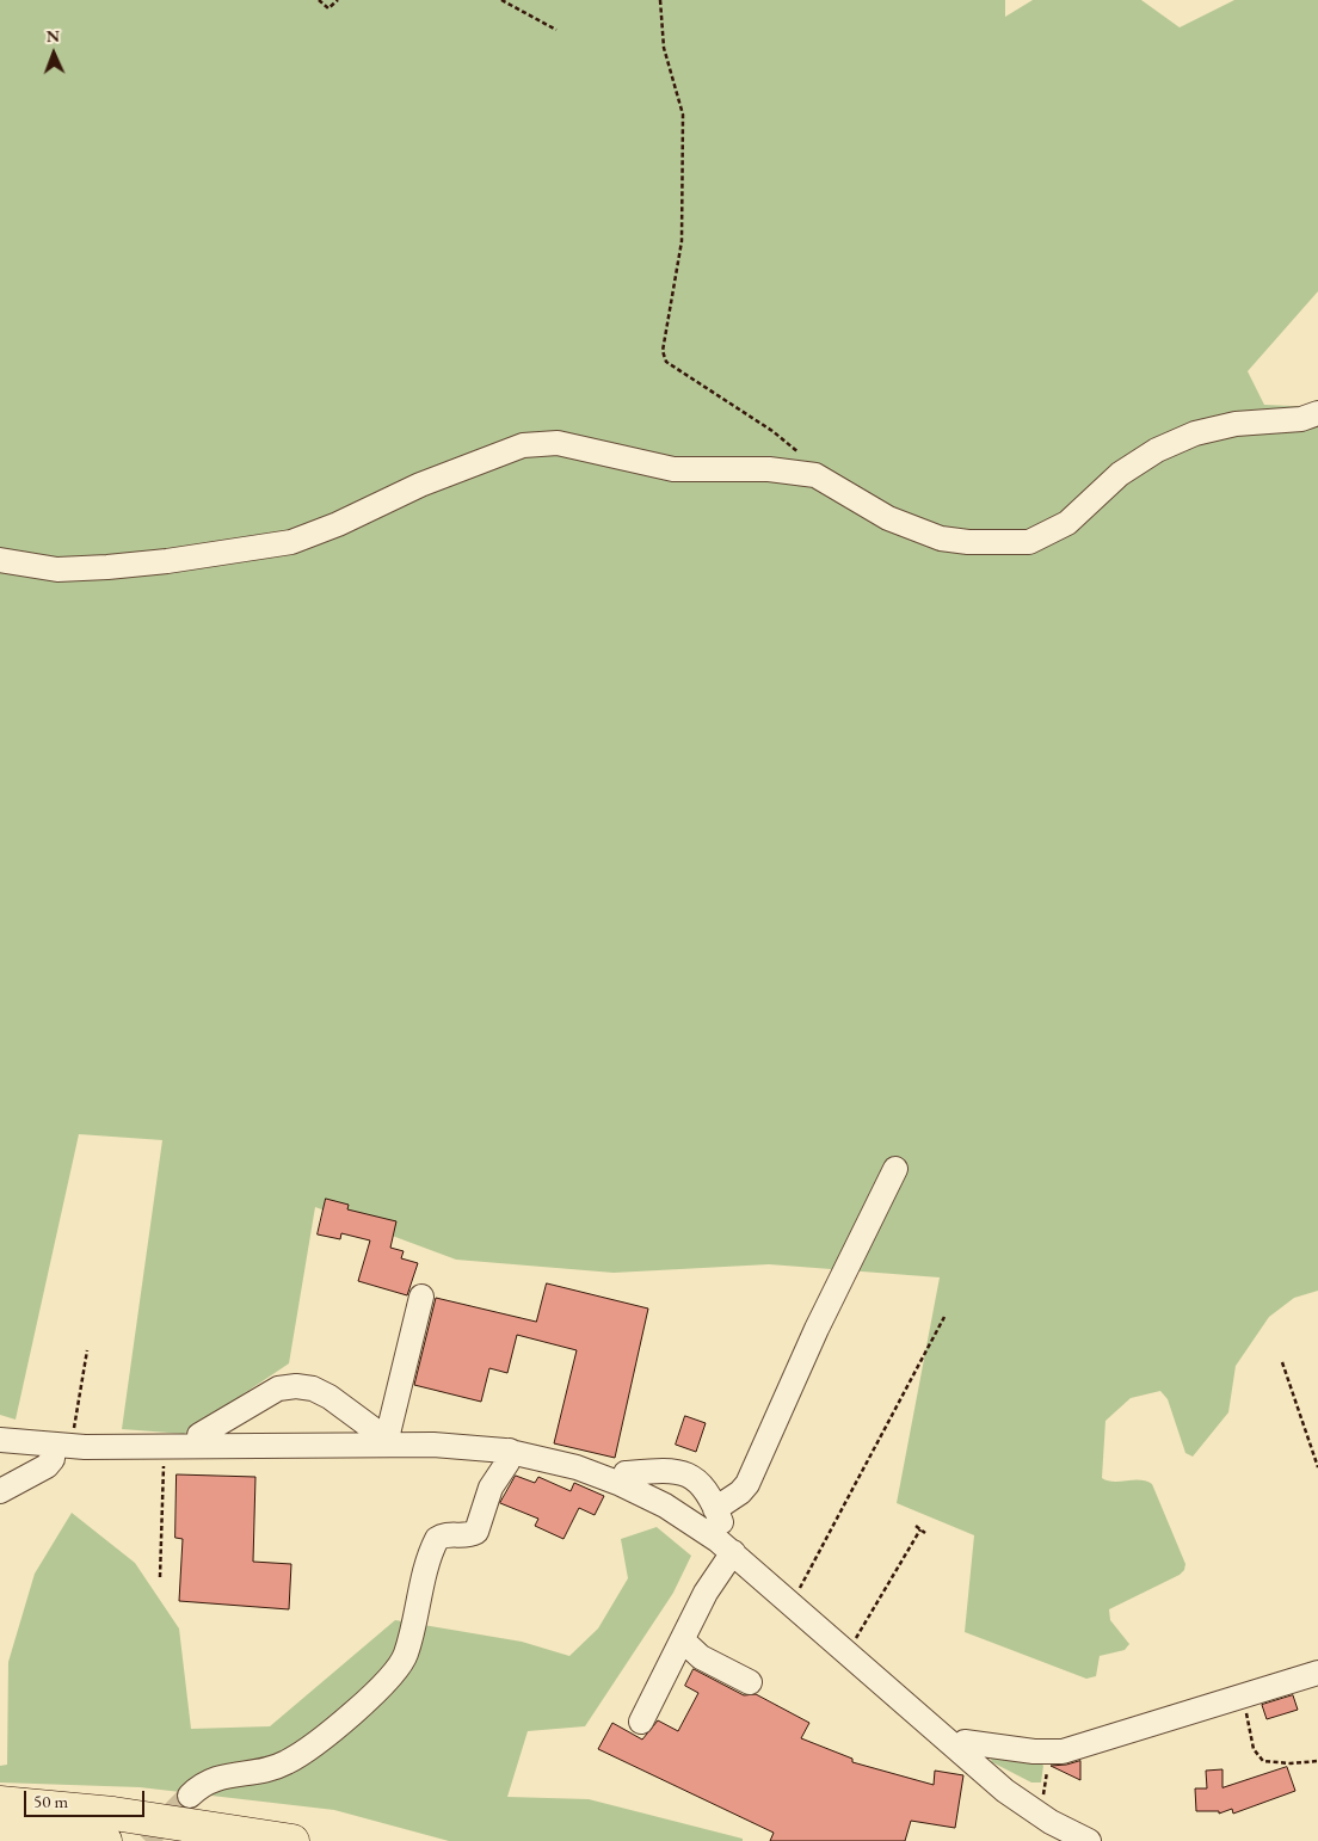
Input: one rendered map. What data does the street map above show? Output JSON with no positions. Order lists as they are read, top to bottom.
{
  "scale_bar": "50 m",
  "north": "top"
}
